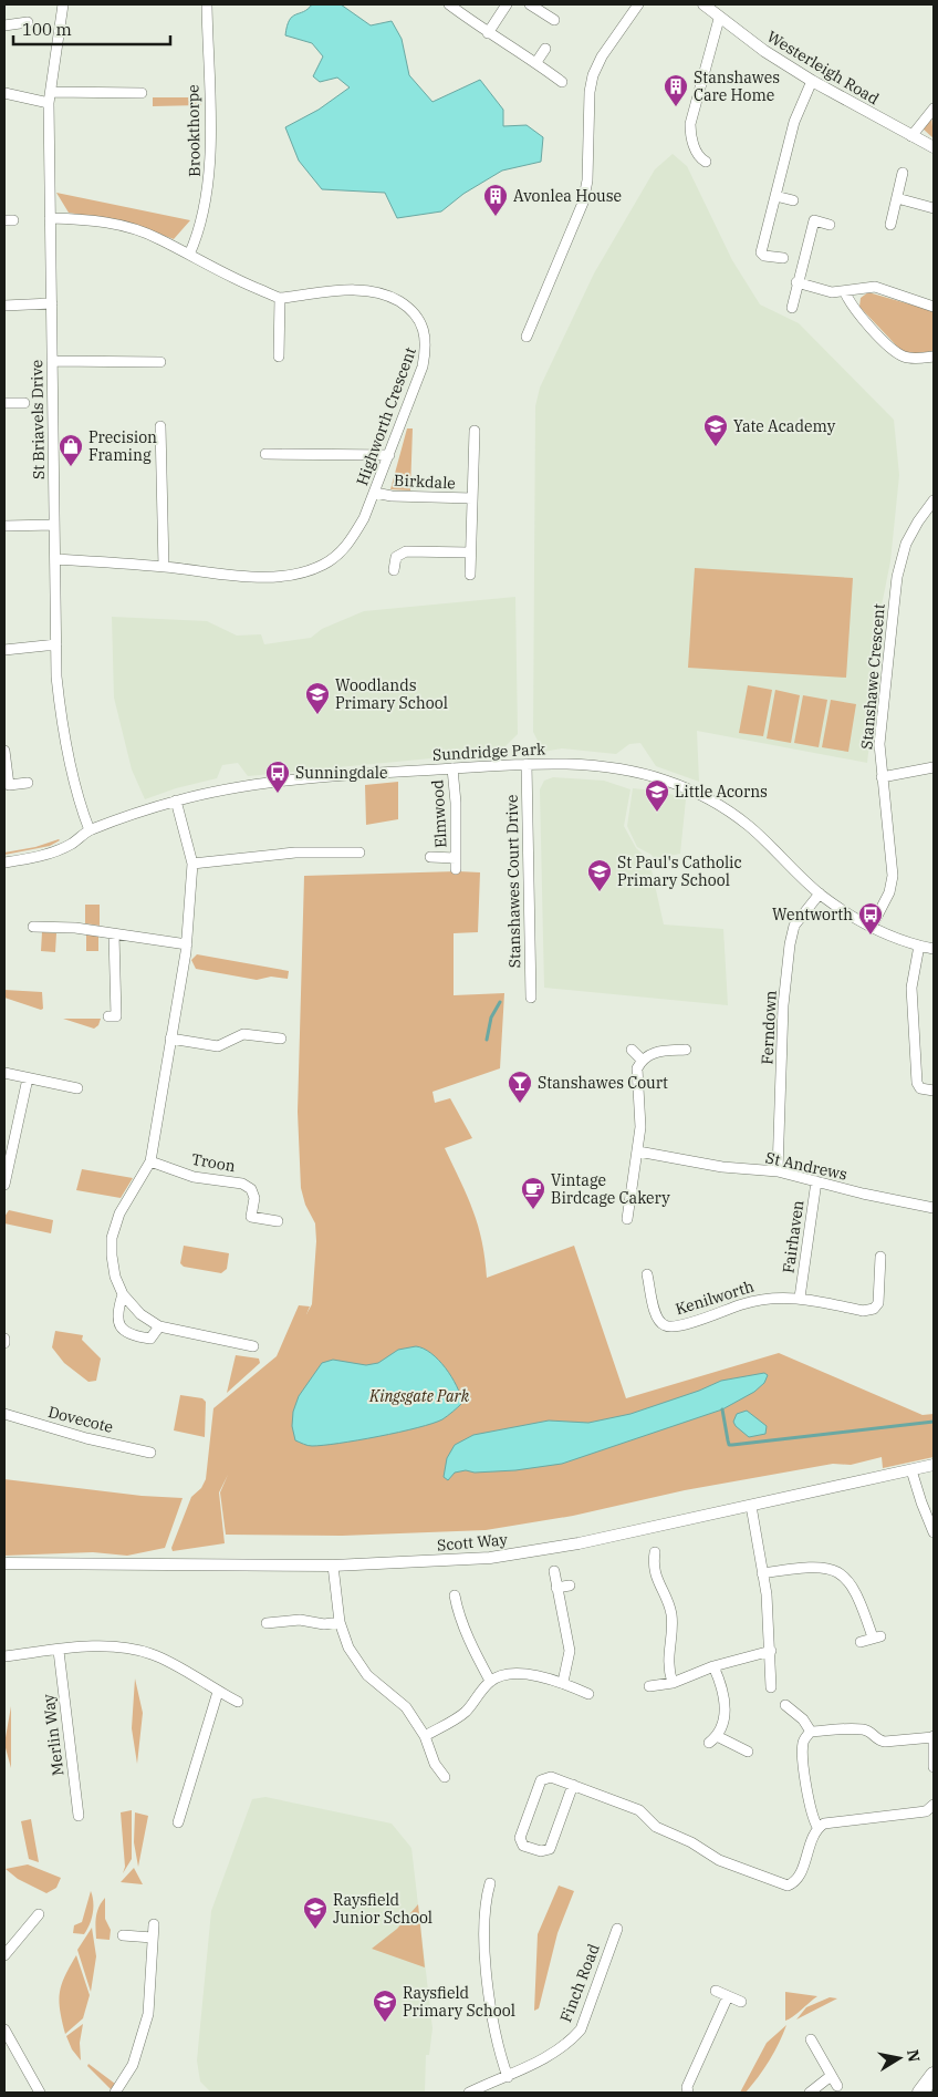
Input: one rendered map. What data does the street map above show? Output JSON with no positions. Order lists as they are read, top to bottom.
{
  "streets": {
    "street": [
      "Westerleigh Road",
      "Brookthorpe",
      "Highworth Crescent",
      "St Briavels Drive",
      "Birkdale",
      "Stanshawe Crescent",
      "Sundridge Park",
      "Elmwood",
      "Stanshawes Court Drive",
      "Ferndown",
      "Troon",
      "St Andrews",
      "Fairhaven",
      "Kenilworth",
      "Dovecote",
      "Scott Way",
      "Merlin Way",
      "Finch Road"
    ]
  },
  "crossings": [
    ["Brookthorpe", "Highworth Crescent"],
    ["Highworth Crescent", "St Briavels Drive"],
    ["Highworth Crescent", "Birkdale"],
    ["St Briavels Drive", "Sundridge Park"],
    ["Stanshawe Crescent", "Sundridge Park"],
    ["Sundridge Park", "Elmwood"],
    ["Sundridge Park", "Stanshawes Court Drive"],
    ["Sundridge Park", "Ferndown"],
    ["Ferndown", "St Andrews"],
    ["St Andrews", "Fairhaven"],
    ["Fairhaven", "Kenilworth"]
  ],
  "parks": ["Kingsgate Park"],
  "places": {
    "building": ["Stanshawes Care Home", "Avonlea House"],
    "school or university": [
      "Yate Academy",
      "Woodlands Primary School",
      "Little Acorns",
      "St Paul's Catholic Primary School",
      "Raysfield Junior School",
      "Raysfield Primary School"
    ],
    "shop": ["Precision Framing"],
    "bus stop": ["Sunningdale", "Wentworth"],
    "bar": ["Stanshawes Court"],
    "cafe": ["Vintage Birdcage Cakery"]
  },
  "scale_bar": "100 m",
  "north": "right"
}
